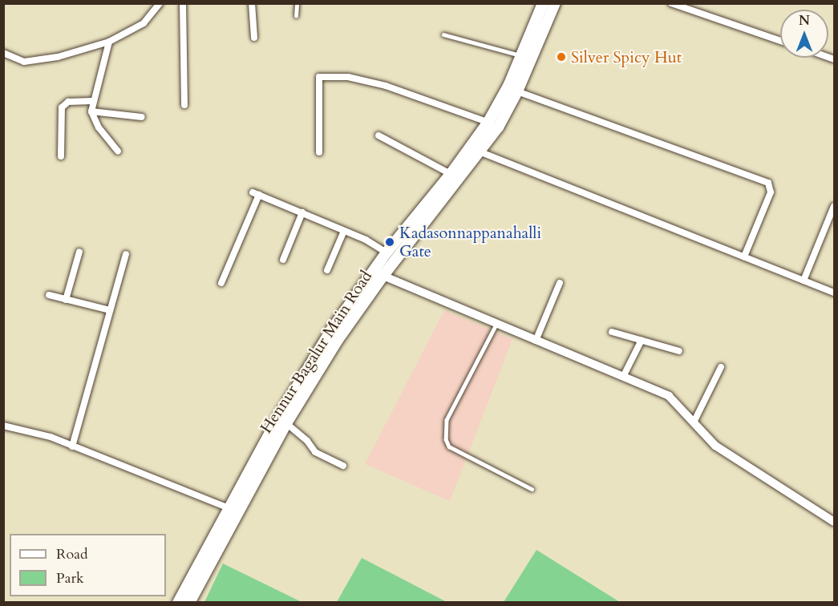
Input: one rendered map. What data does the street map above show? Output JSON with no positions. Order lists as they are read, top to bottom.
{
  "streets": {
    "main road": ["Hennur Bagalur Main Road"]
  },
  "places": ["Silver Spicy Hut", "Kadasonnappanahalli Gate"],
  "legend": ["Road", "Park"],
  "north": "top"
}
